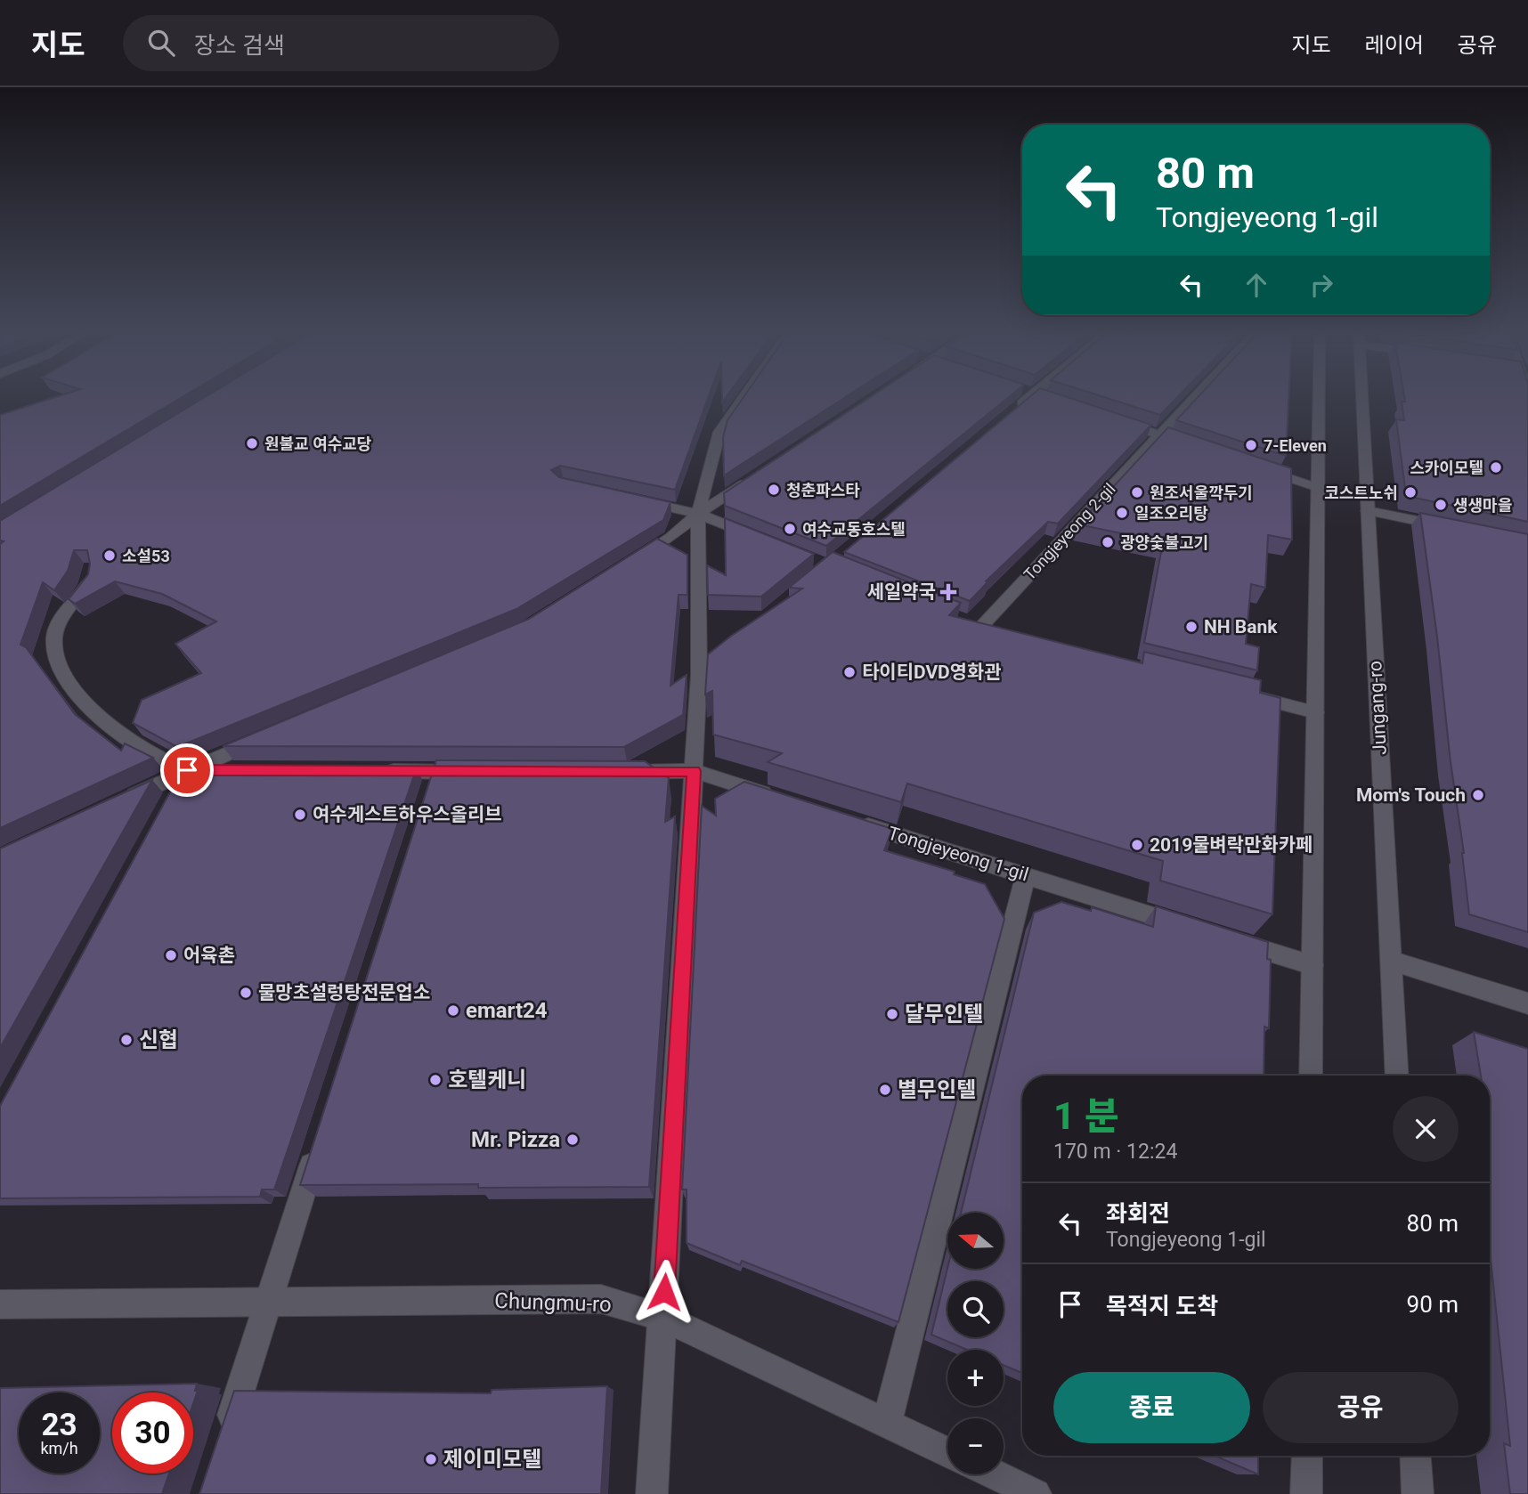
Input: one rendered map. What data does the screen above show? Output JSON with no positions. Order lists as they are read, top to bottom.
{
  "streets": {
    "street": [
      "Tongjeyeong 2-gil",
      "Jungang-ro",
      "Tongjeyeong 1-gil",
      "Chungmu-ro"
    ]
  },
  "places": {
    "other": [
      "원불교 여수교당",
      "7-Eleven",
      "스카이모텔",
      "청춘파스타",
      "원조서울깍두기",
      "코스트노쉬",
      "생생마을",
      "일조오리탕",
      "여수교동호스텔",
      "광양숯불고기",
      "소설53",
      "NH Bank",
      "타이티DVD영화관",
      "Mom's Touch",
      "여수게스트하우스올리브",
      "2019물벼락만화카페",
      "어육촌",
      "물망초설렁탕전문업소",
      "emart24",
      "달무인텔",
      "신협",
      "호텔케니",
      "별무인텔",
      "Mr. Pizza",
      "제이미모텔"
    ],
    "health": ["세일약국"]
  },
  "north": "left",
  "page": {
    "header": "지도",
    "search": "장소 검색",
    "nav": ["지도", "레이어", "공유"],
    "turn": ["80 m", "Tongjeyeong 1-gil"],
    "heading": ["1 분", "170 m · 12:24"],
    "list": [
      {
        "name": "좌회전",
        "note": "Tongjeyeong 1-gil",
        "value": "80 m"
      },
      {
        "name": "목적지 도착",
        "value": "90 m"
      }
    ],
    "map_buttons": ["+", "−"],
    "buttons": ["종료", "공유"],
    "speed": "23 km/h",
    "limit": "30"
  }
}
